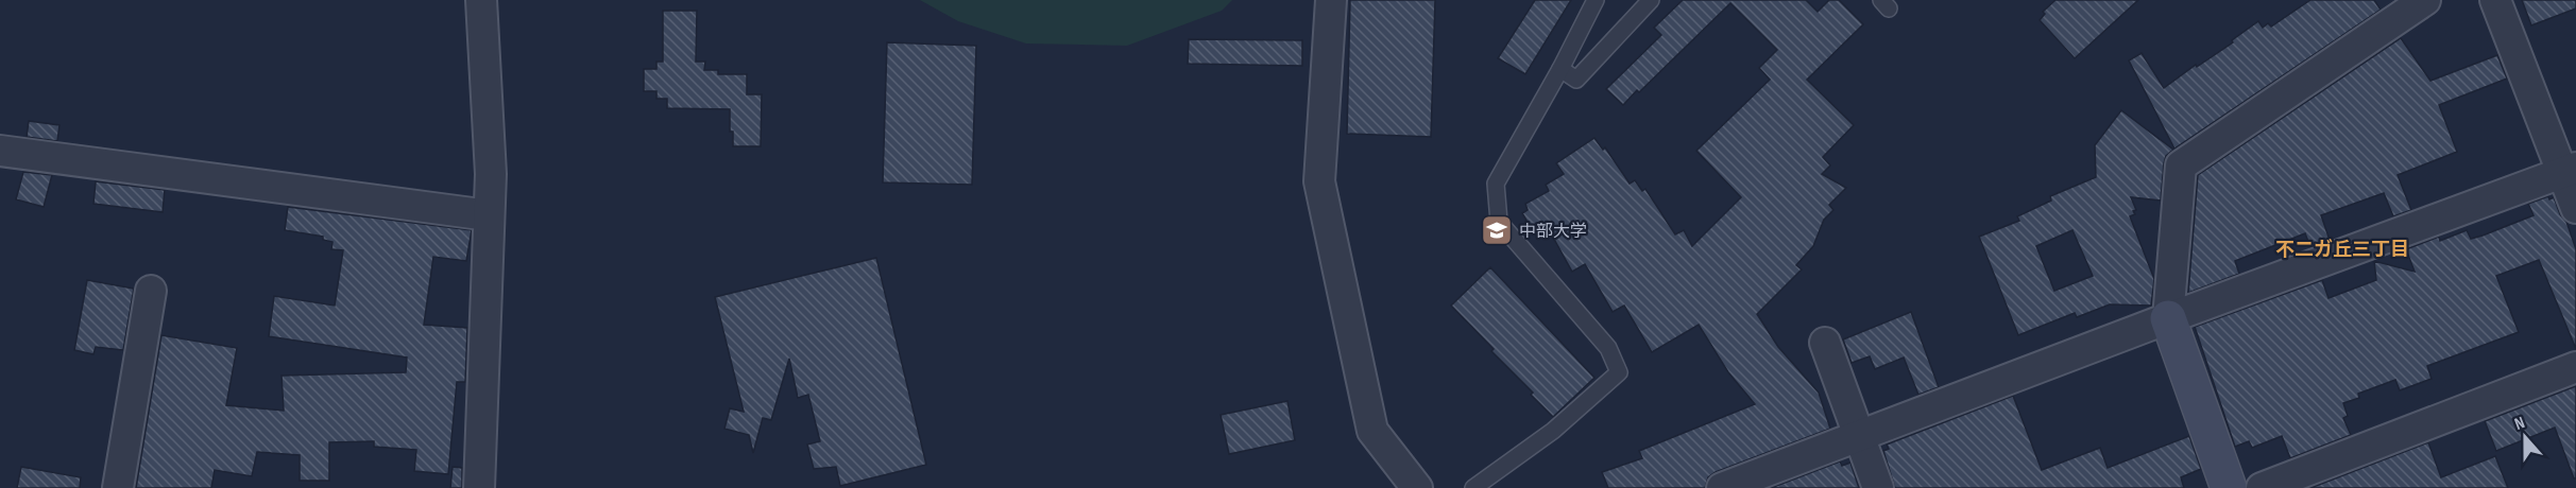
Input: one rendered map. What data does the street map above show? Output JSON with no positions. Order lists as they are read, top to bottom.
{
  "districts": ["不二ガ丘三丁目"],
  "places": {
    "school or university": ["中部大学"]
  },
  "north": "top"
}
